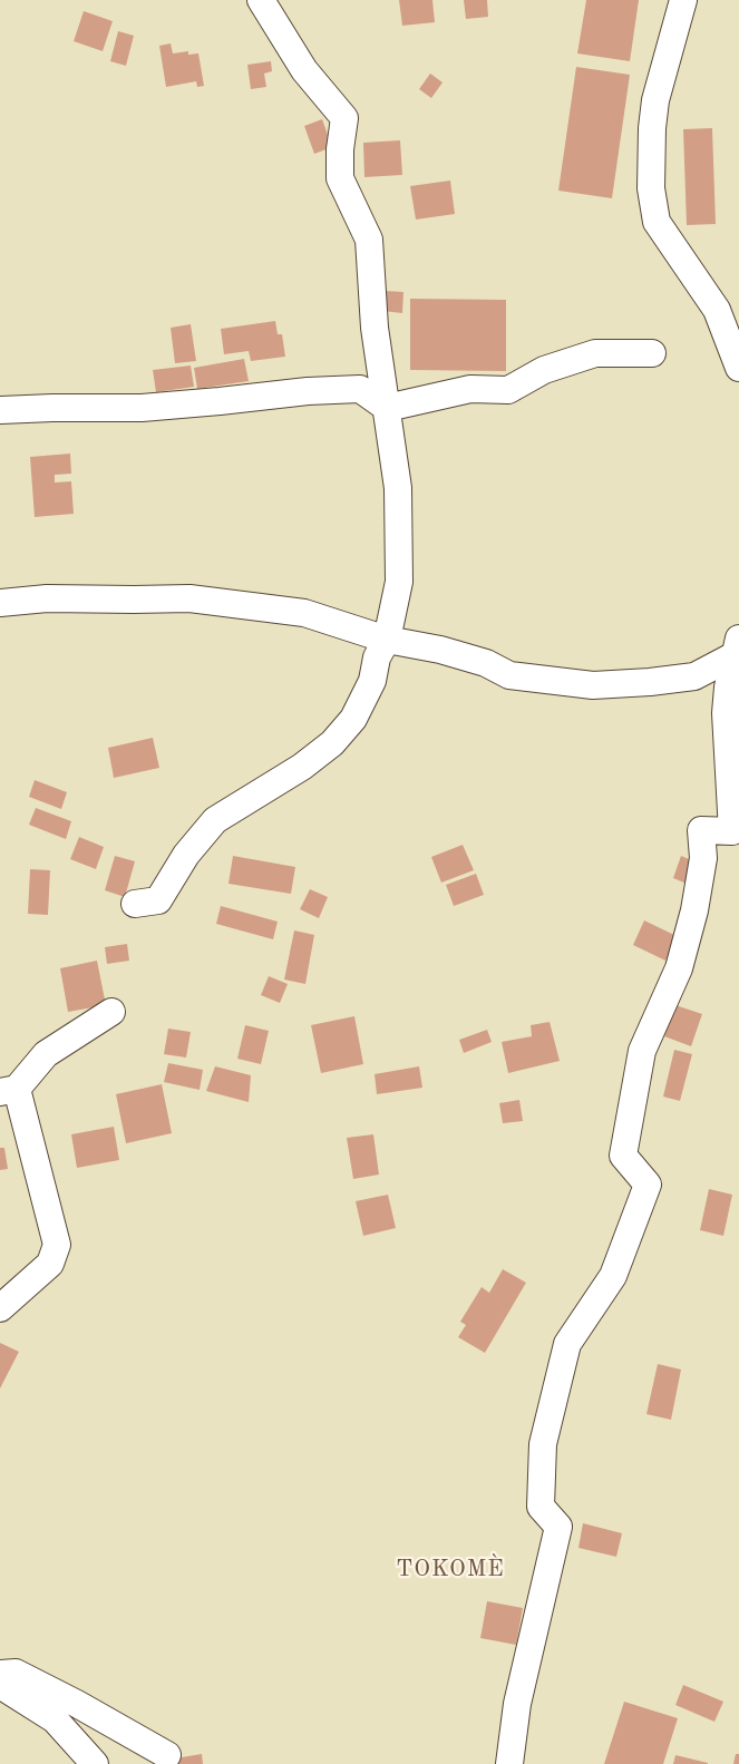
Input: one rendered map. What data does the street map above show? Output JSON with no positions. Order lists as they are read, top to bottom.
{
  "districts": ["TOKOMÈ"]
}
